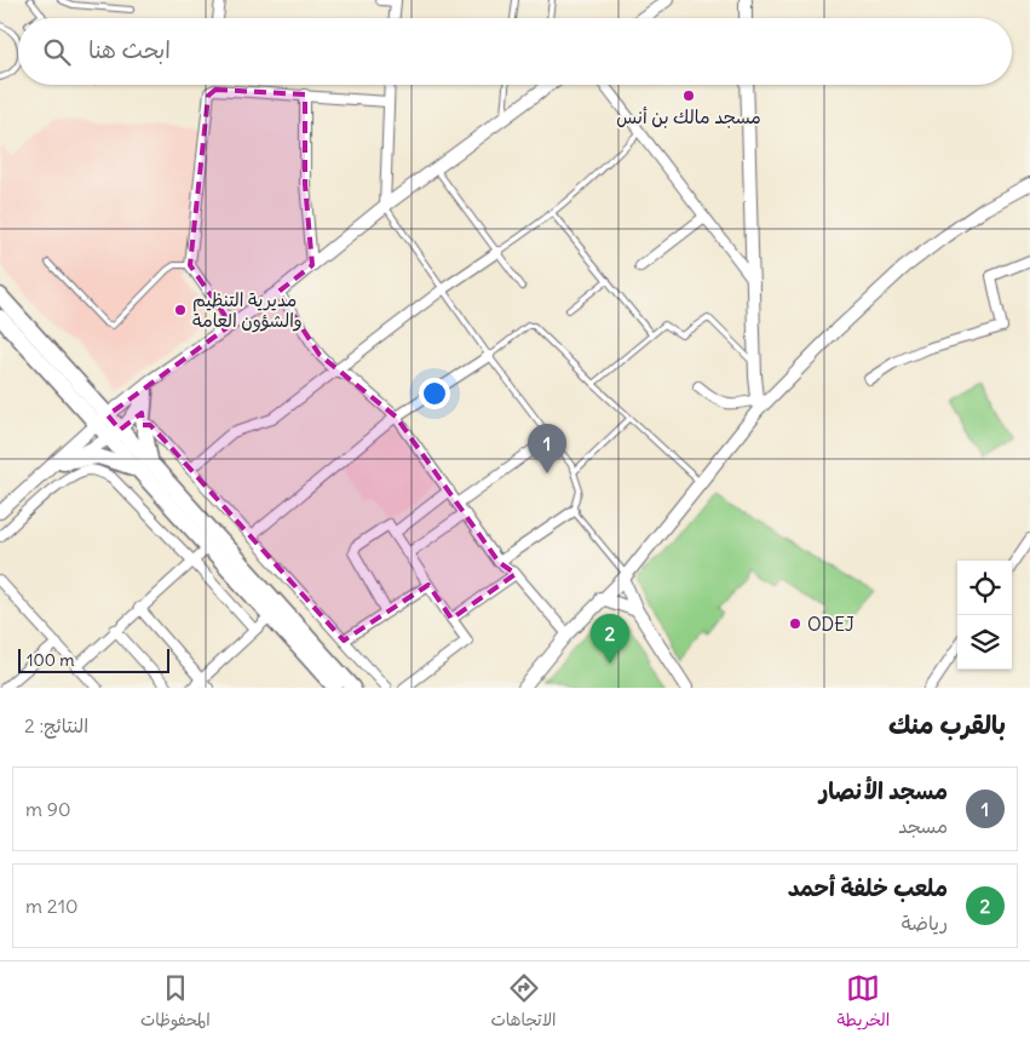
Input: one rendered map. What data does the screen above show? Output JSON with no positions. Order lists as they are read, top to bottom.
{
  "places": ["مسجد مالك بن أنس", "مديرية التنظيم والشؤون العامة", "ODEJ"],
  "scale_bar": "100 m",
  "page": {
    "search": "ابحث هنا",
    "pins": ["1", "2"],
    "scale": "100 m",
    "heading": ["بالقرب منك", "النتائج: 2"],
    "list": [
      {
        "mark": "1",
        "name": "مسجد الأنصار",
        "note": "مسجد",
        "value": "90 m"
      },
      {
        "mark": "2",
        "name": "ملعب خلفة أحمد",
        "note": "رياضة",
        "value": "210 m"
      }
    ],
    "nav": ["الخريطة", "الاتجاهات", "المحفوظات"]
  }
}
